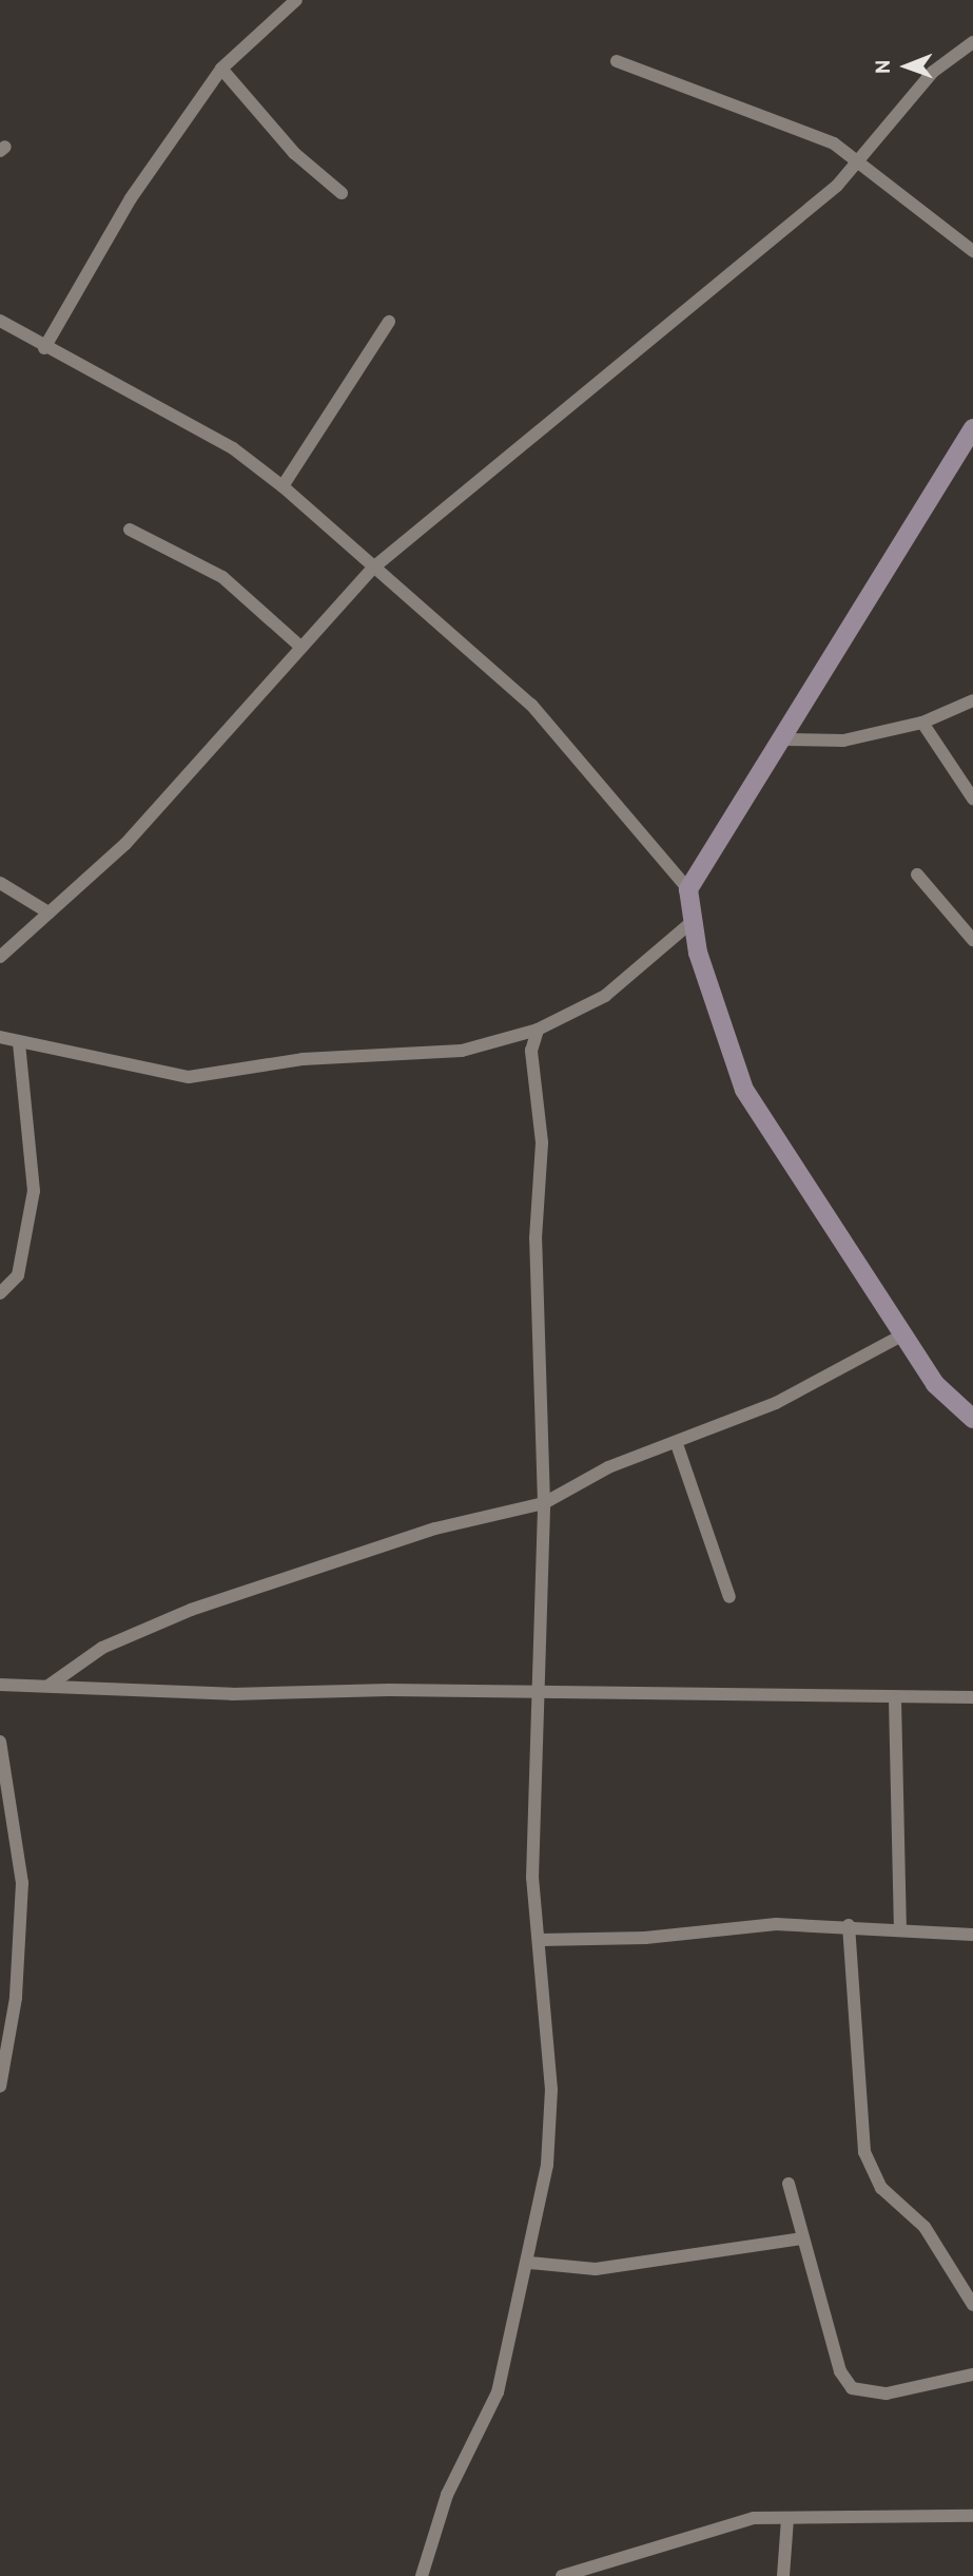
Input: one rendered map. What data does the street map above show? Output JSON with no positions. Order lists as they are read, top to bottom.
{
  "north": "left"
}
